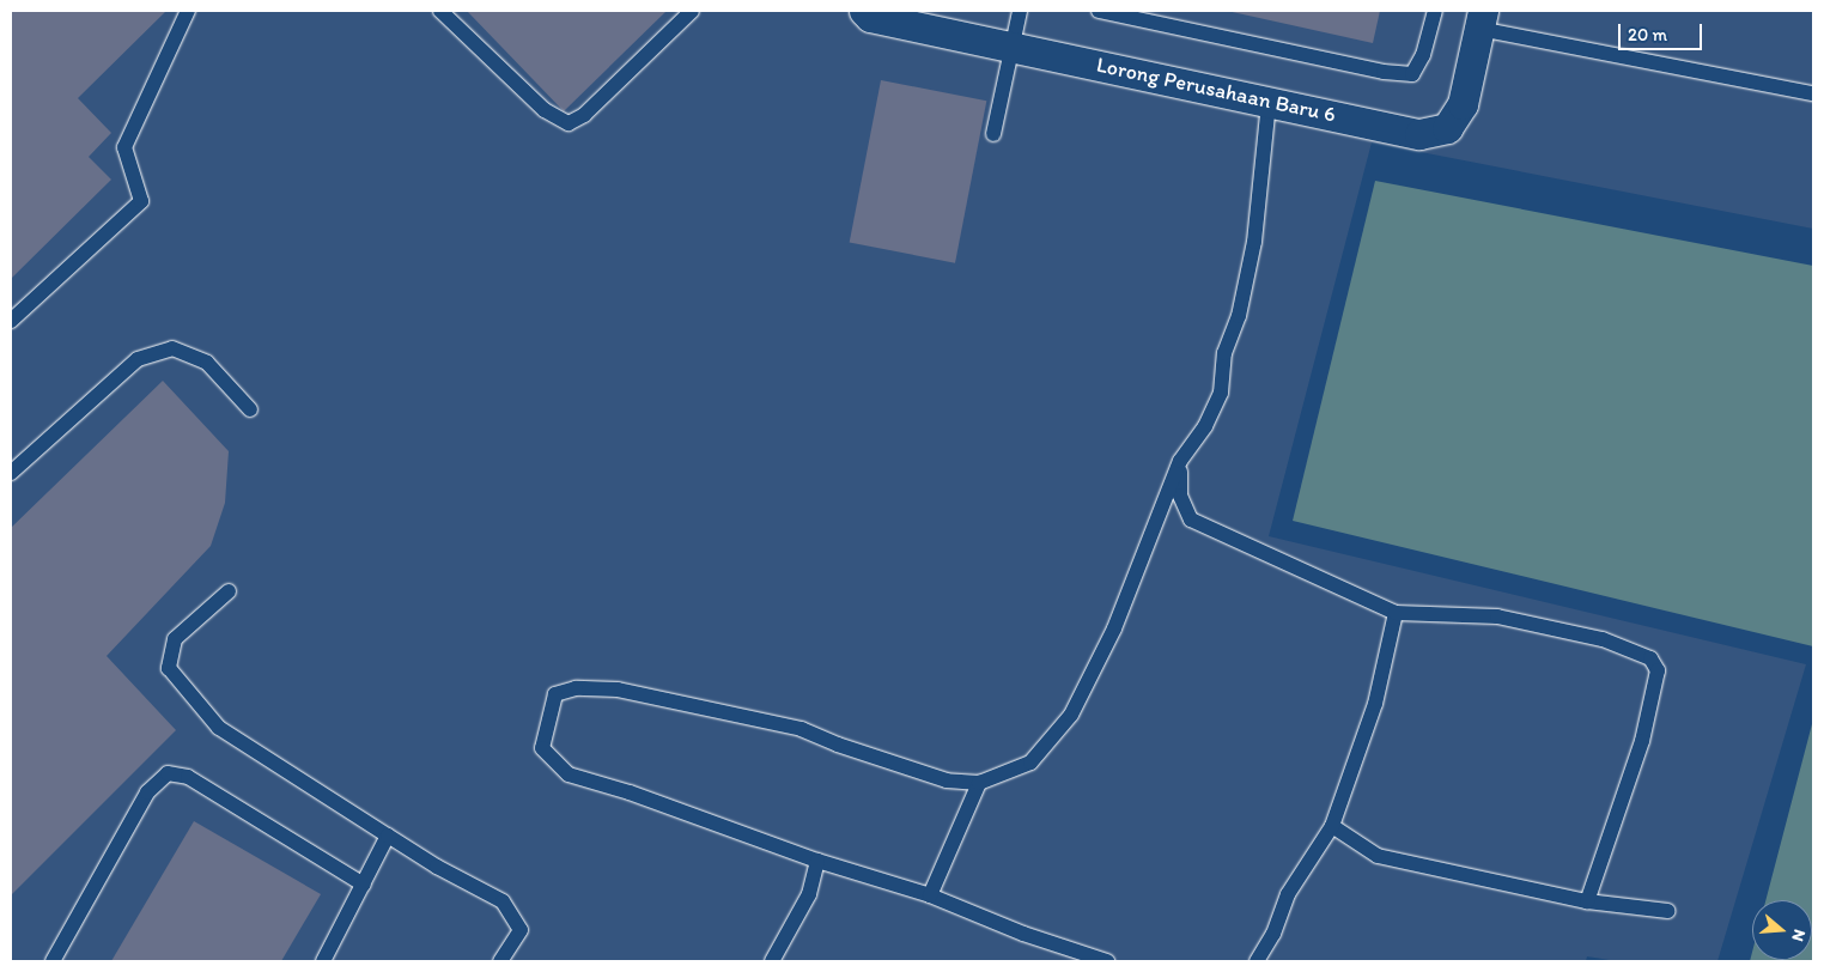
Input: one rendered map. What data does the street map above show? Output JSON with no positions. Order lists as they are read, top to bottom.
{
  "streets": {
    "street": ["Lorong Perusahaan Baru 6"]
  },
  "scale_bar": "20 m",
  "north": "right"
}
